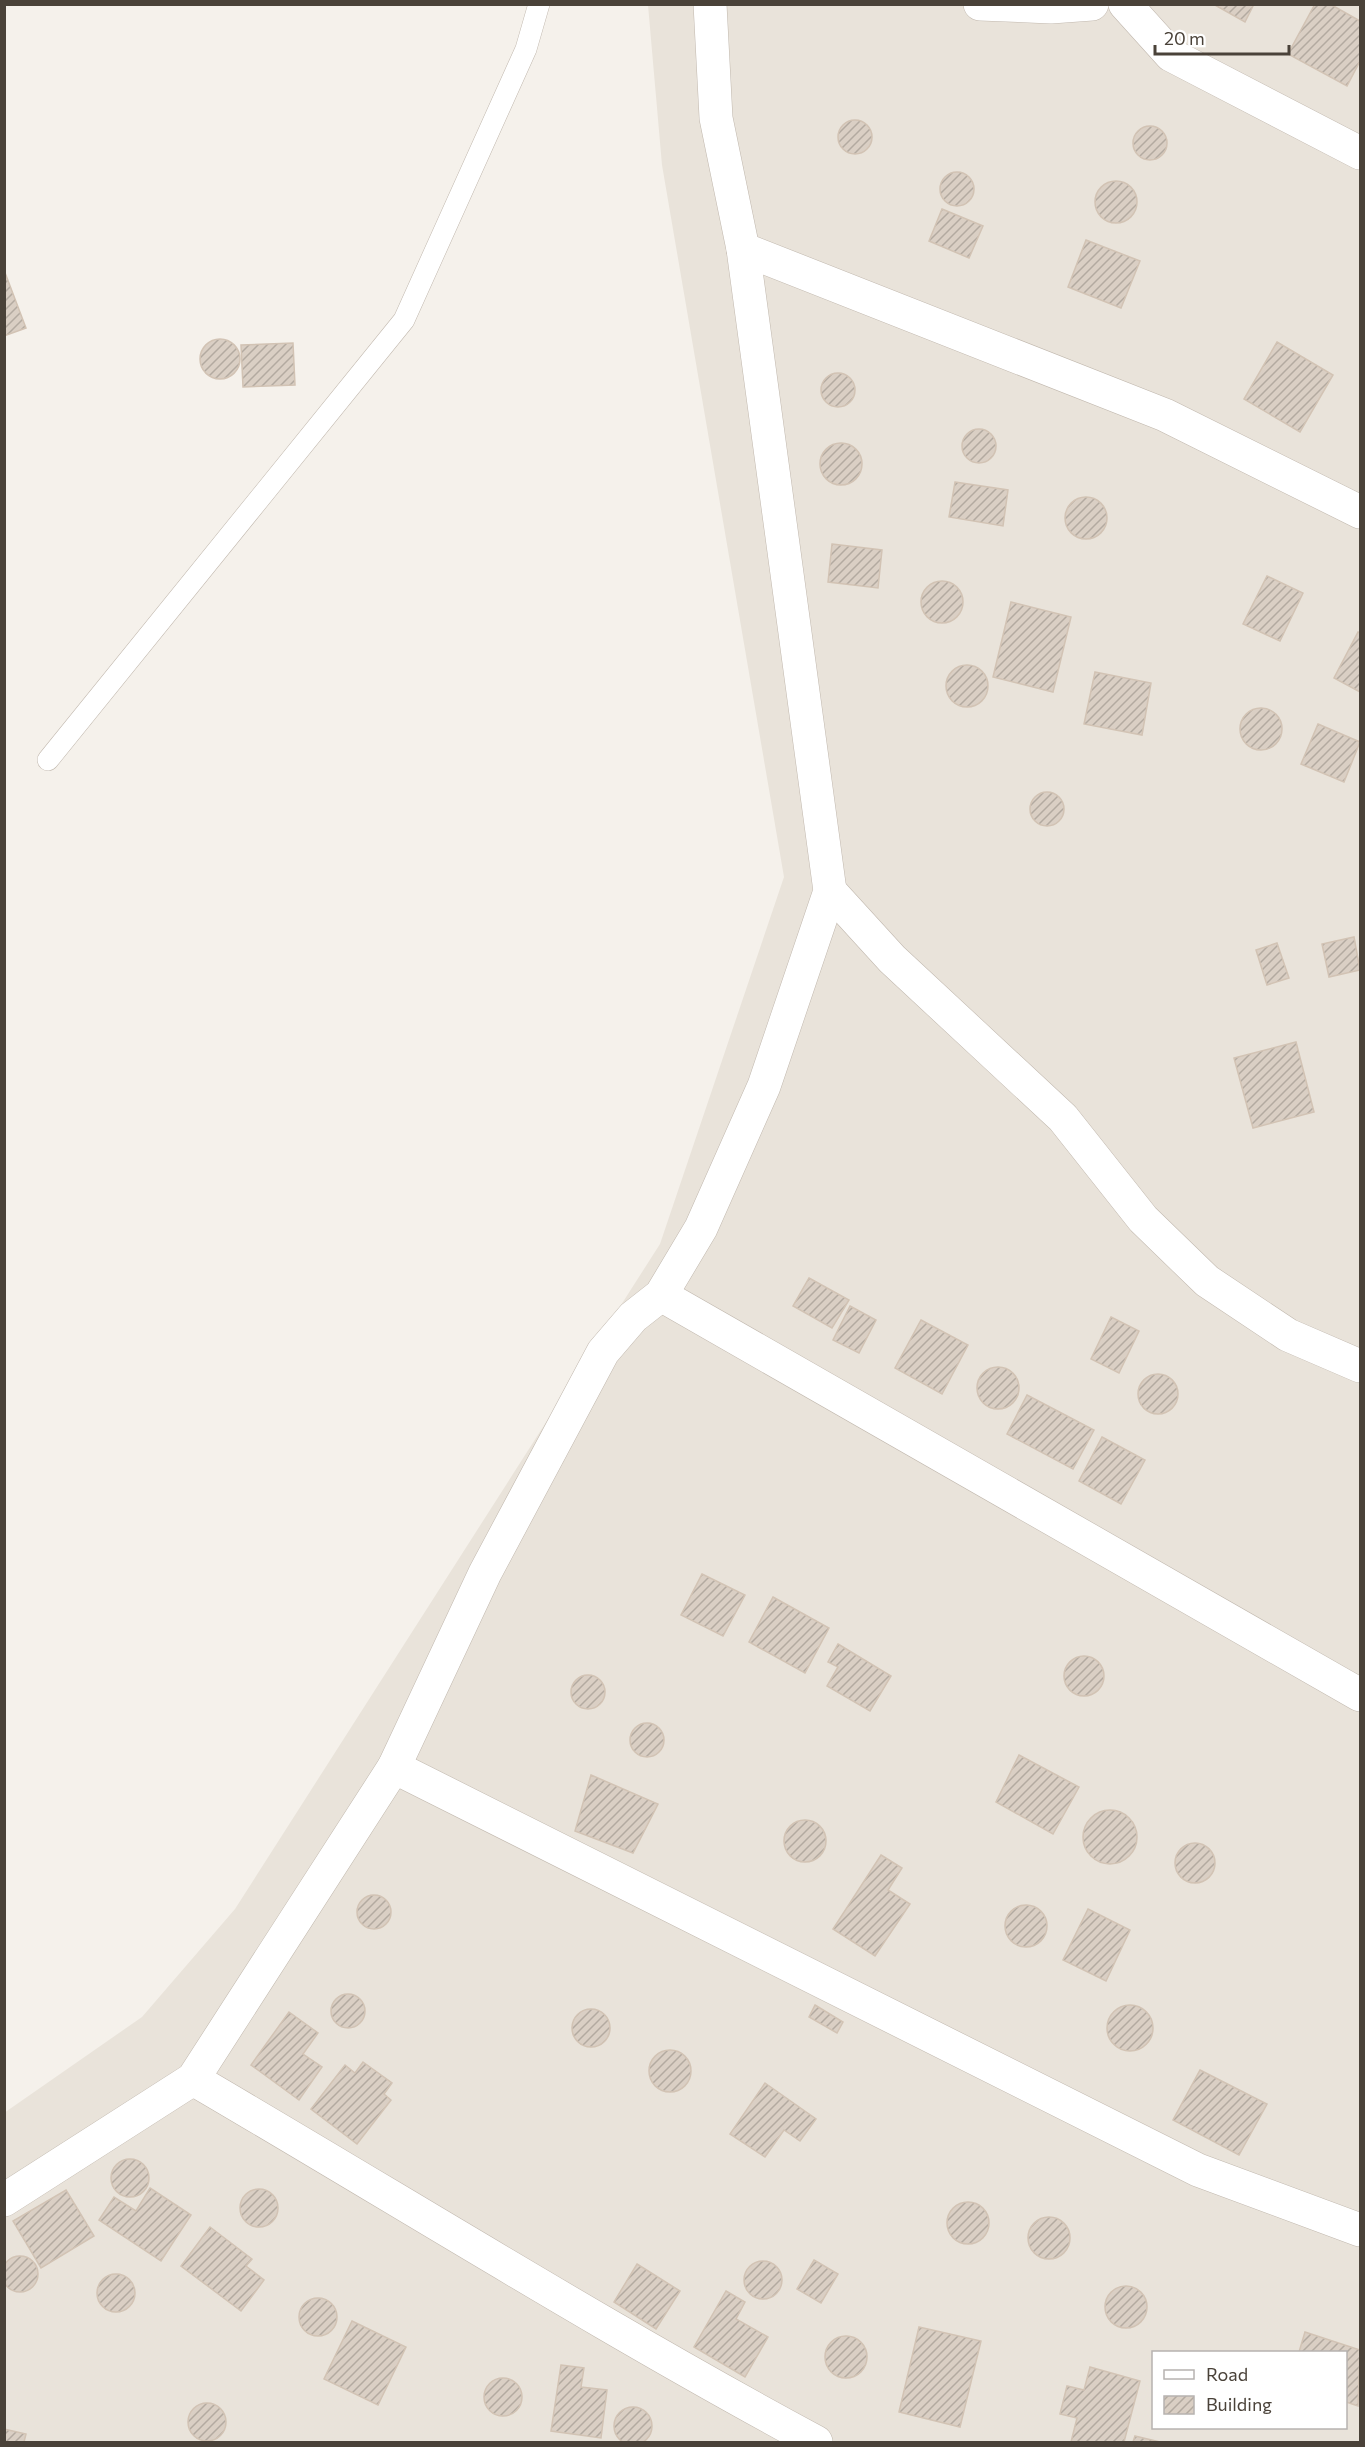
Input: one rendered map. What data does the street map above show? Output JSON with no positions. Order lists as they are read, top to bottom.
{
  "legend": ["Road", "Building"],
  "scale_bar": "20 m"
}
